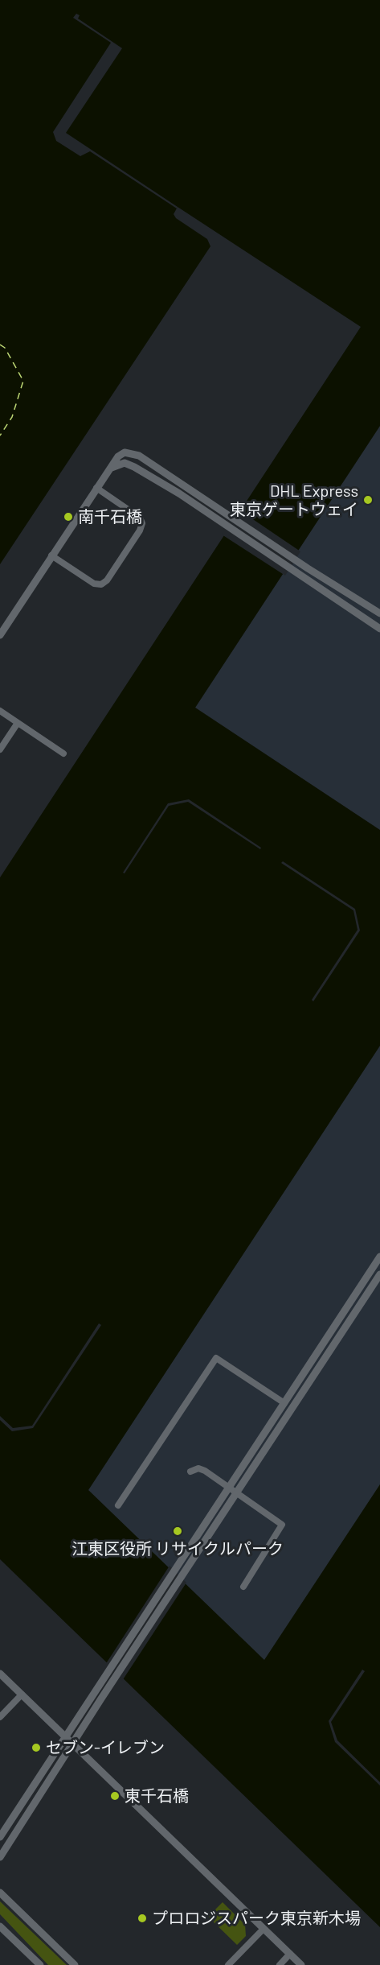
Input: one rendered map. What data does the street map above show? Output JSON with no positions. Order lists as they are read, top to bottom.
{
  "places": [
    "DHL Express 東京ゲートウェイ",
    "南千石橋",
    "江東区役所 リサイクルパーク",
    "セブン-イレブン",
    "東千石橋",
    "プロロジスパーク東京新木場"
  ]
}
